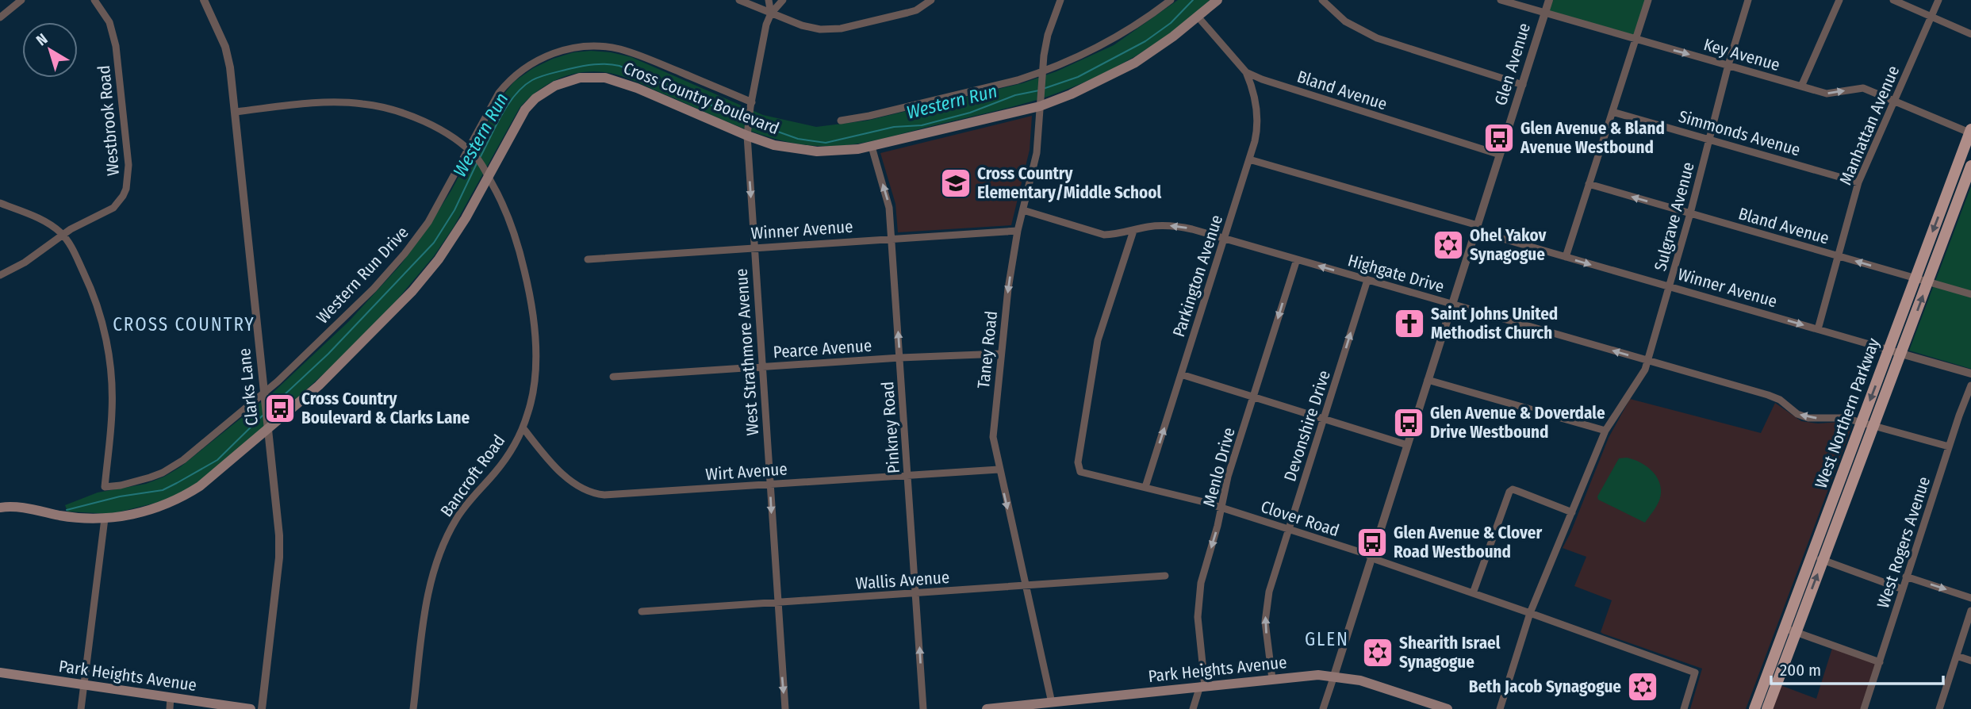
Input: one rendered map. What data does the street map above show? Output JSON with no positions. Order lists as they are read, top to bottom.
{
  "streets": {
    "main road": ["Cross Country Boulevard", "West Northern Parkway", "Park Heights Avenue"],
    "street": [
      "Key Avenue",
      "Glen Avenue",
      "Bland Avenue",
      "Westbrook Road",
      "Manhattan Avenue",
      "Simmonds Avenue",
      "Sulgrave Avenue",
      "Winner Avenue",
      "Highgate Drive",
      "Western Run Drive",
      "Parkington Avenue",
      "Pearce Avenue",
      "Taney Road",
      "West Strathmore Avenue",
      "Clarks Lane",
      "Devonshire Drive",
      "Pinkney Road",
      "Menlo Drive",
      "Wirt Avenue",
      "Bancroft Road",
      "Clover Road",
      "West Rogers Avenue",
      "Wallis Avenue"
    ]
  },
  "crossings": [
    ["Key Avenue", "Glen Avenue"],
    ["Key Avenue", "Manhattan Avenue"],
    ["Key Avenue", "Sulgrave Avenue"],
    ["Key Avenue", "West Northern Parkway"],
    ["Glen Avenue", "Bland Avenue"],
    ["Glen Avenue", "Winner Avenue"],
    ["Glen Avenue", "Highgate Drive"],
    ["Glen Avenue", "Clover Road"],
    ["Glen Avenue", "Park Heights Avenue"],
    ["Bland Avenue", "Cross Country Boulevard"],
    ["Bland Avenue", "Manhattan Avenue"],
    ["Bland Avenue", "Sulgrave Avenue"],
    ["Bland Avenue", "Parkington Avenue"],
    ["Bland Avenue", "West Northern Parkway"],
    ["Cross Country Boulevard", "Taney Road"],
    ["Cross Country Boulevard", "West Strathmore Avenue"],
    ["Cross Country Boulevard", "Clarks Lane"],
    ["Cross Country Boulevard", "Pinkney Road"],
    ["Cross Country Boulevard", "Bancroft Road"],
    ["Westbrook Road", "Western Run Drive"],
    ["Manhattan Avenue", "Simmonds Avenue"],
    ["Manhattan Avenue", "Winner Avenue"],
    ["Simmonds Avenue", "Sulgrave Avenue"],
    ["Sulgrave Avenue", "Winner Avenue"],
    ["Sulgrave Avenue", "Highgate Drive"],
    ["Sulgrave Avenue", "Clover Road"],
    ["Winner Avenue", "Parkington Avenue"],
    ["Winner Avenue", "Taney Road"],
    ["Winner Avenue", "West Strathmore Avenue"],
    ["Winner Avenue", "West Northern Parkway"],
    ["Winner Avenue", "Pinkney Road"],
    ["Highgate Drive", "Parkington Avenue"],
    ["Highgate Drive", "Taney Road"],
    ["Highgate Drive", "West Northern Parkway"],
    ["Highgate Drive", "Devonshire Drive"],
    ["Highgate Drive", "Menlo Drive"],
    ["Highgate Drive", "Clover Road"],
    ["Highgate Drive", "West Rogers Avenue"],
    ["Western Run Drive", "West Strathmore Avenue"],
    ["Western Run Drive", "Clarks Lane"],
    ["Western Run Drive", "Bancroft Road"],
    ["Parkington Avenue", "Clover Road"],
    ["Pearce Avenue", "Taney Road"],
    ["Pearce Avenue", "West Strathmore Avenue"],
    ["Pearce Avenue", "Pinkney Road"],
    ["Taney Road", "Wirt Avenue"],
    ["Taney Road", "Wallis Avenue"],
    ["Taney Road", "Park Heights Avenue"],
    ["West Strathmore Avenue", "Wirt Avenue"],
    ["West Strathmore Avenue", "Wallis Avenue"],
    ["Clarks Lane", "Bancroft Road"],
    ["Devonshire Drive", "Clover Road"],
    ["Devonshire Drive", "Park Heights Avenue"],
    ["Pinkney Road", "Wirt Avenue"],
    ["Pinkney Road", "Wallis Avenue"],
    ["Menlo Drive", "Clover Road"],
    ["Menlo Drive", "Park Heights Avenue"],
    ["Wirt Avenue", "Bancroft Road"]
  ],
  "one_way": [
    "Key Avenue",
    "Highgate Drive",
    "West Strathmore Avenue",
    "Devonshire Drive",
    "Pinkney Road",
    "Menlo Drive"
  ],
  "districts": ["CROSS COUNTRY", "GLEN"],
  "water": ["Western Run"],
  "places": {
    "bus stop": [
      "Glen Avenue & Bland Avenue Westbound",
      "Cross Country Boulevard & Clarks Lane",
      "Glen Avenue & Doverdale Drive Westbound",
      "Glen Avenue & Clover Road Westbound"
    ],
    "school or university": ["Cross Country Elementary/Middle School"],
    "synagogue": ["Ohel Yakov Synagogue", "Shearith Israel Synagogue", "Beth Jacob Synagogue"],
    "church": ["Saint Johns United Methodist Church"]
  },
  "scale_bar": "200 m",
  "north": "top left"
}
